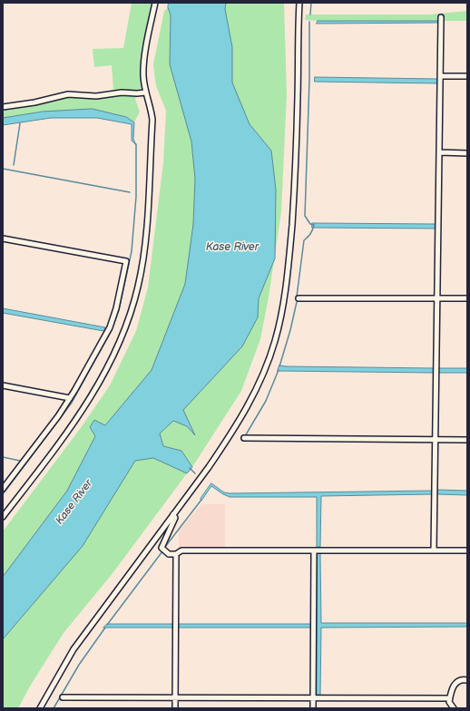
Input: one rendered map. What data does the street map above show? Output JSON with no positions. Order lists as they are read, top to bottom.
{
  "water": ["Kase River"]
}
